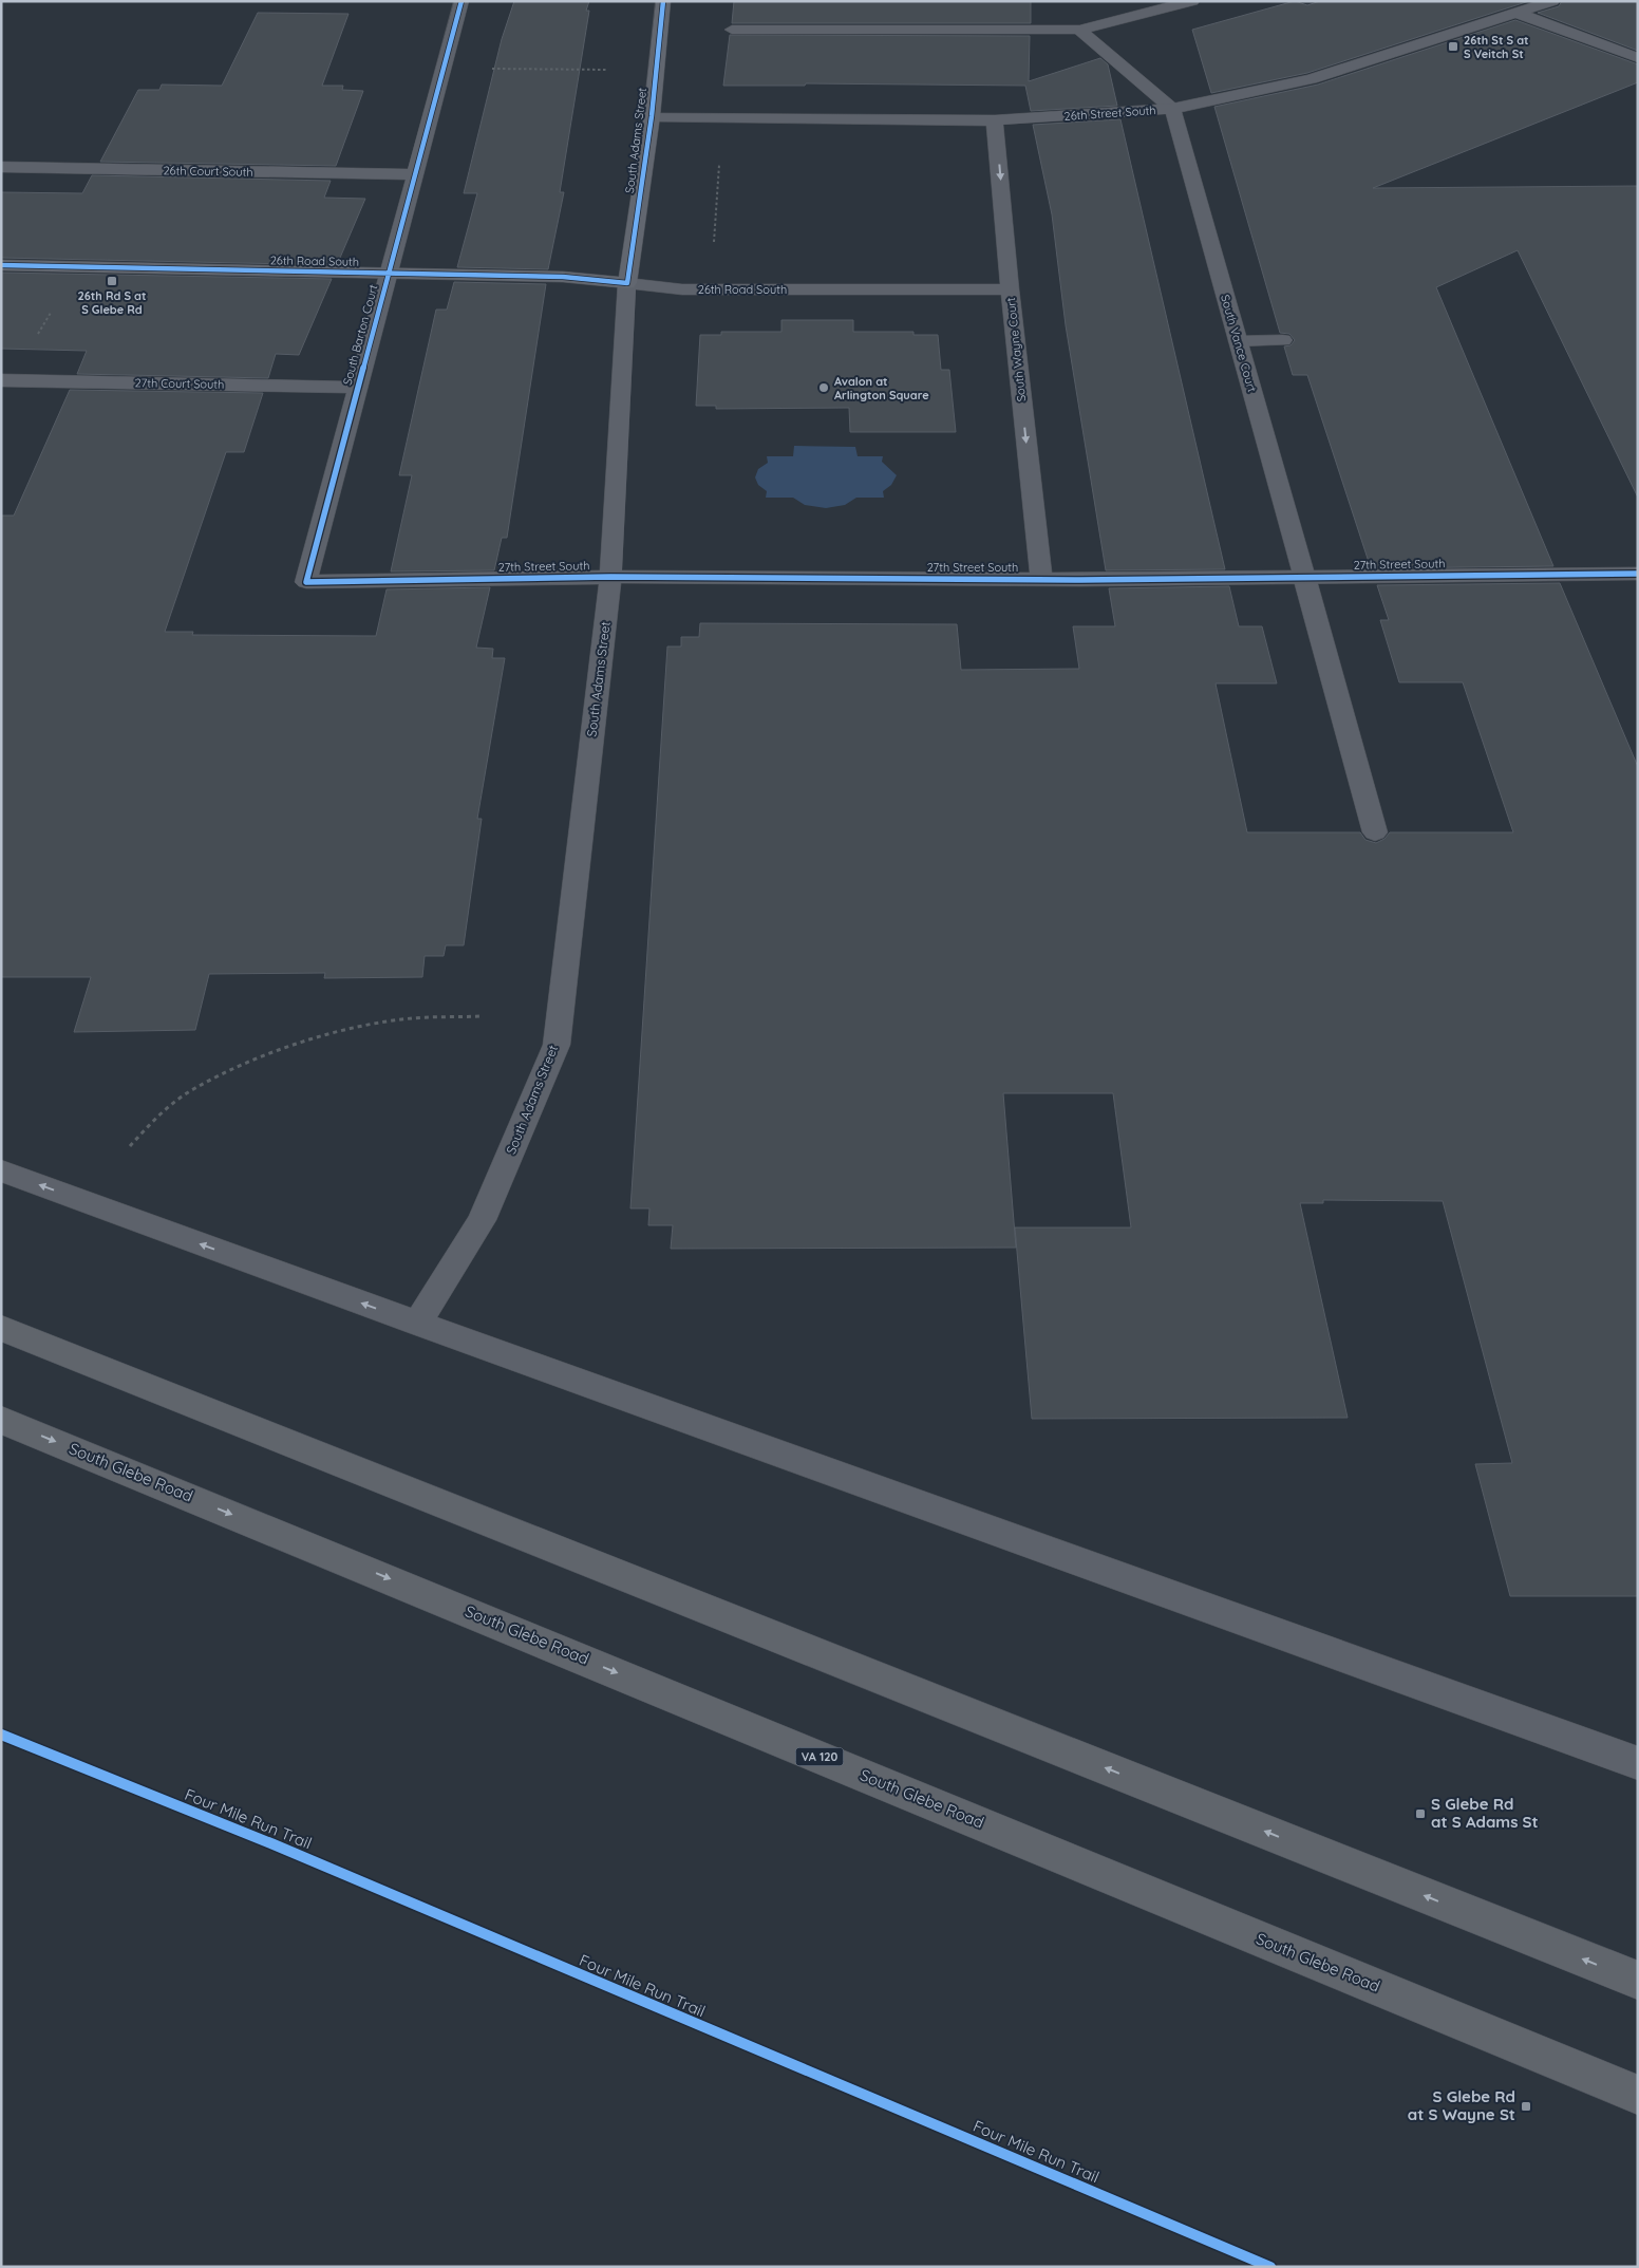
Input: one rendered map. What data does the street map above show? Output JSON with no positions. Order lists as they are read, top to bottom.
{
  "streets": {
    "main road": ["South Glebe Road", "VA 120"],
    "street": [
      "26th Street South",
      "South Adams Street",
      "26th Court South",
      "26th Road South",
      "South Barton Court",
      "South Vance Court",
      "South Wayne Court",
      "27th Court South",
      "27th Street South"
    ],
    "cycle path": ["Four Mile Run Trail"]
  },
  "crossings": [
    ["26th Street South", "South Adams Street"],
    ["26th Street South", "South Vance Court"],
    ["26th Street South", "South Wayne Court"],
    ["South Adams Street", "26th Road South"],
    ["South Adams Street", "27th Street South"],
    ["26th Court South", "South Barton Court"],
    ["26th Road South", "South Barton Court"],
    ["26th Road South", "South Wayne Court"],
    ["South Barton Court", "27th Court South"],
    ["South Barton Court", "27th Street South"],
    ["South Vance Court", "27th Street South"],
    ["South Wayne Court", "27th Street South"]
  ],
  "one_way": ["South Wayne Court"],
  "places": {
    "transit": [
      "26th St S at S Veitch St",
      "26th Rd S at S Glebe Rd",
      "S Glebe Rd at S Adams St",
      "S Glebe Rd at S Wayne St"
    ],
    "other": ["Avalon at Arlington Square"]
  }
}
